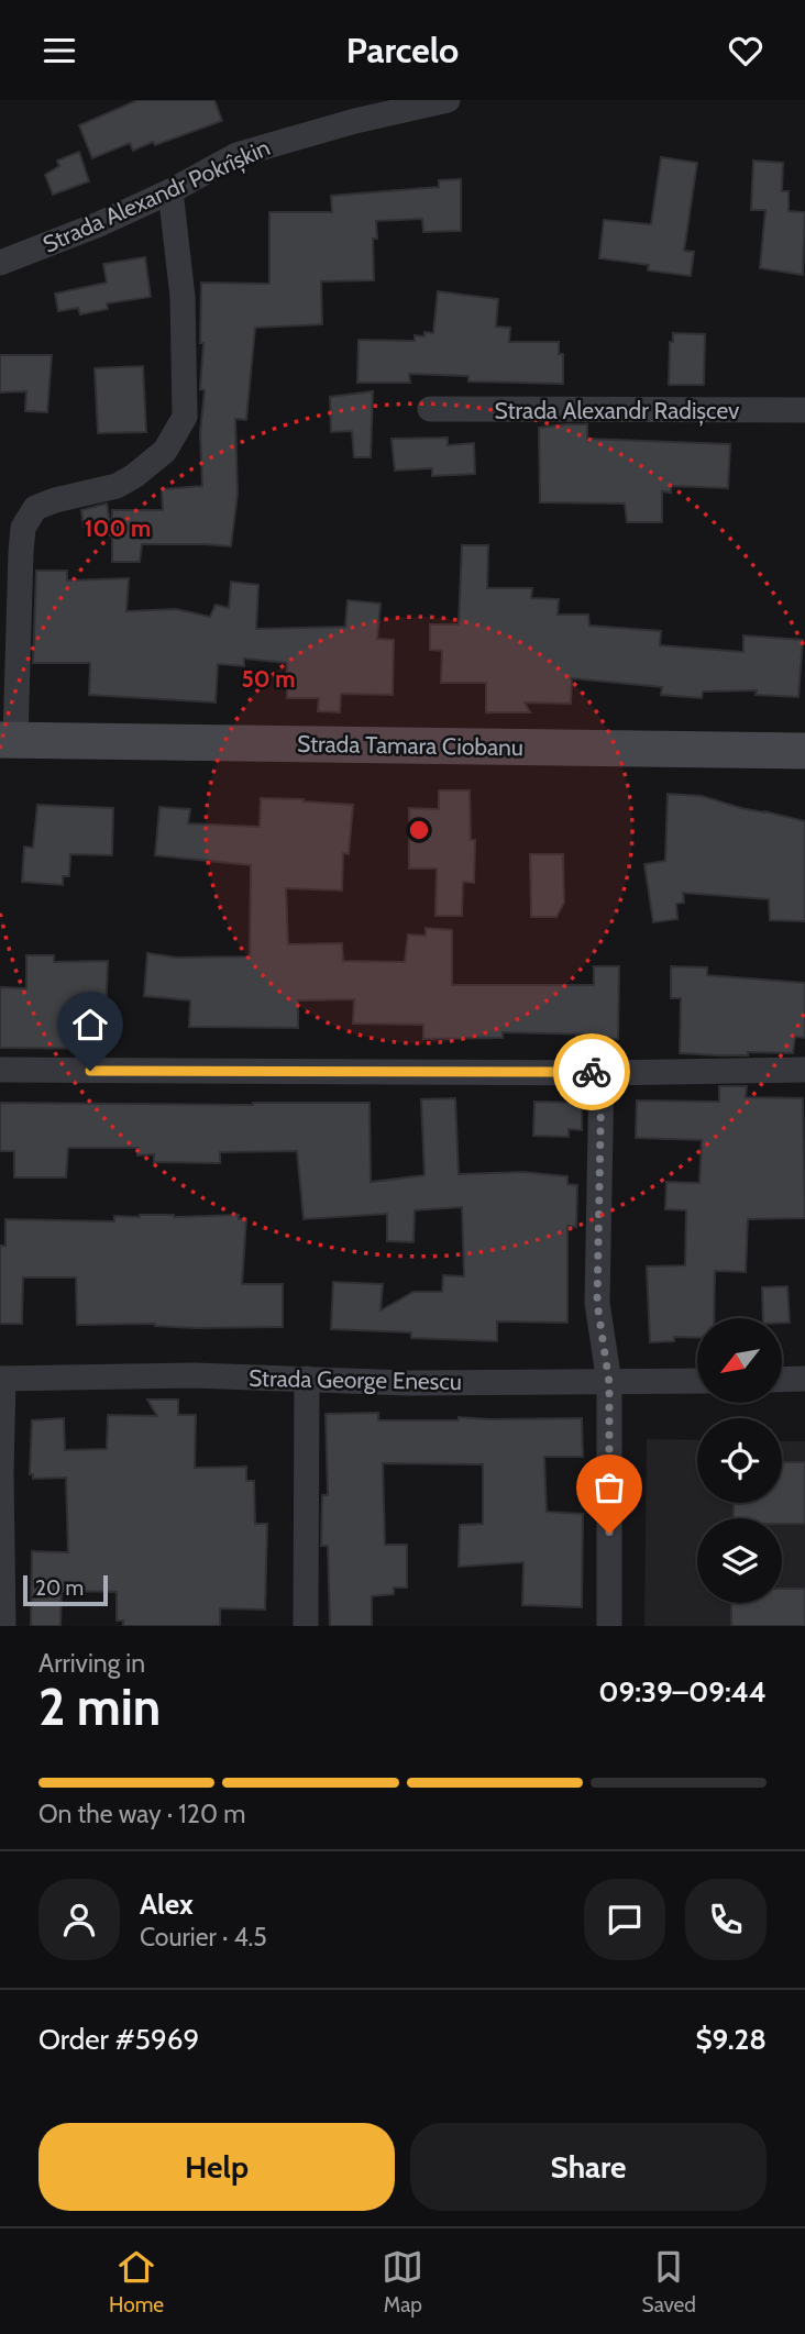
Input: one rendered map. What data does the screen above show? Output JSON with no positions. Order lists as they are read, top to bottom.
{
  "streets": {
    "street": [
      "Strada Alexandr Pokrîșkin",
      "Strada Alexandr Radișcev",
      "Strada Tamara Ciobanu",
      "Strada George Enescu"
    ]
  },
  "crossings": [
    ["Strada Alexandr Pokrîșkin", "Strada Tamara Ciobanu"]
  ],
  "scale_bar": "20 m",
  "north": "bottom left",
  "page": {
    "header": "Parcelo",
    "scale": "20 m",
    "heading": ["2 min", "Arriving in", "09:39–09:44"],
    "panel": [
      "Alex",
      "Courier · 4.5",
      "Order #5969",
      "$9.28"
    ],
    "bar": "On the way · 120 m",
    "buttons": ["Help", "Share"],
    "tabs": ["Home", "Map", "Saved"]
  },
  "rings": ["100 m", "50 m"]
}
